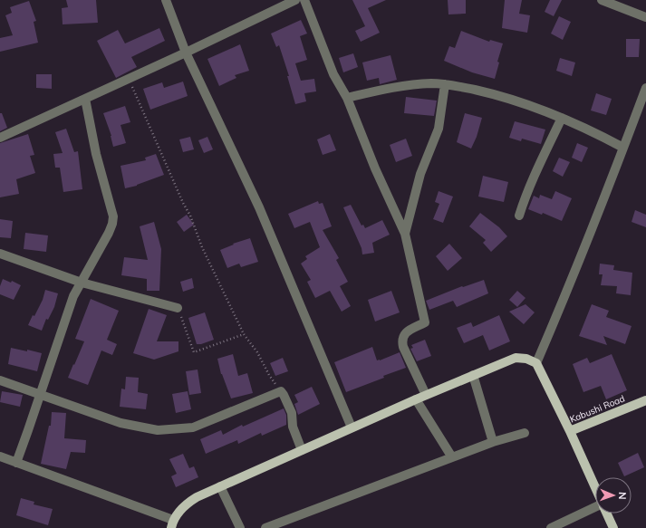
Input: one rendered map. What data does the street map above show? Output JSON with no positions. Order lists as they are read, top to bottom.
{
  "streets": {
    "main road": ["Kabushi Road"]
  },
  "north": "right"
}
